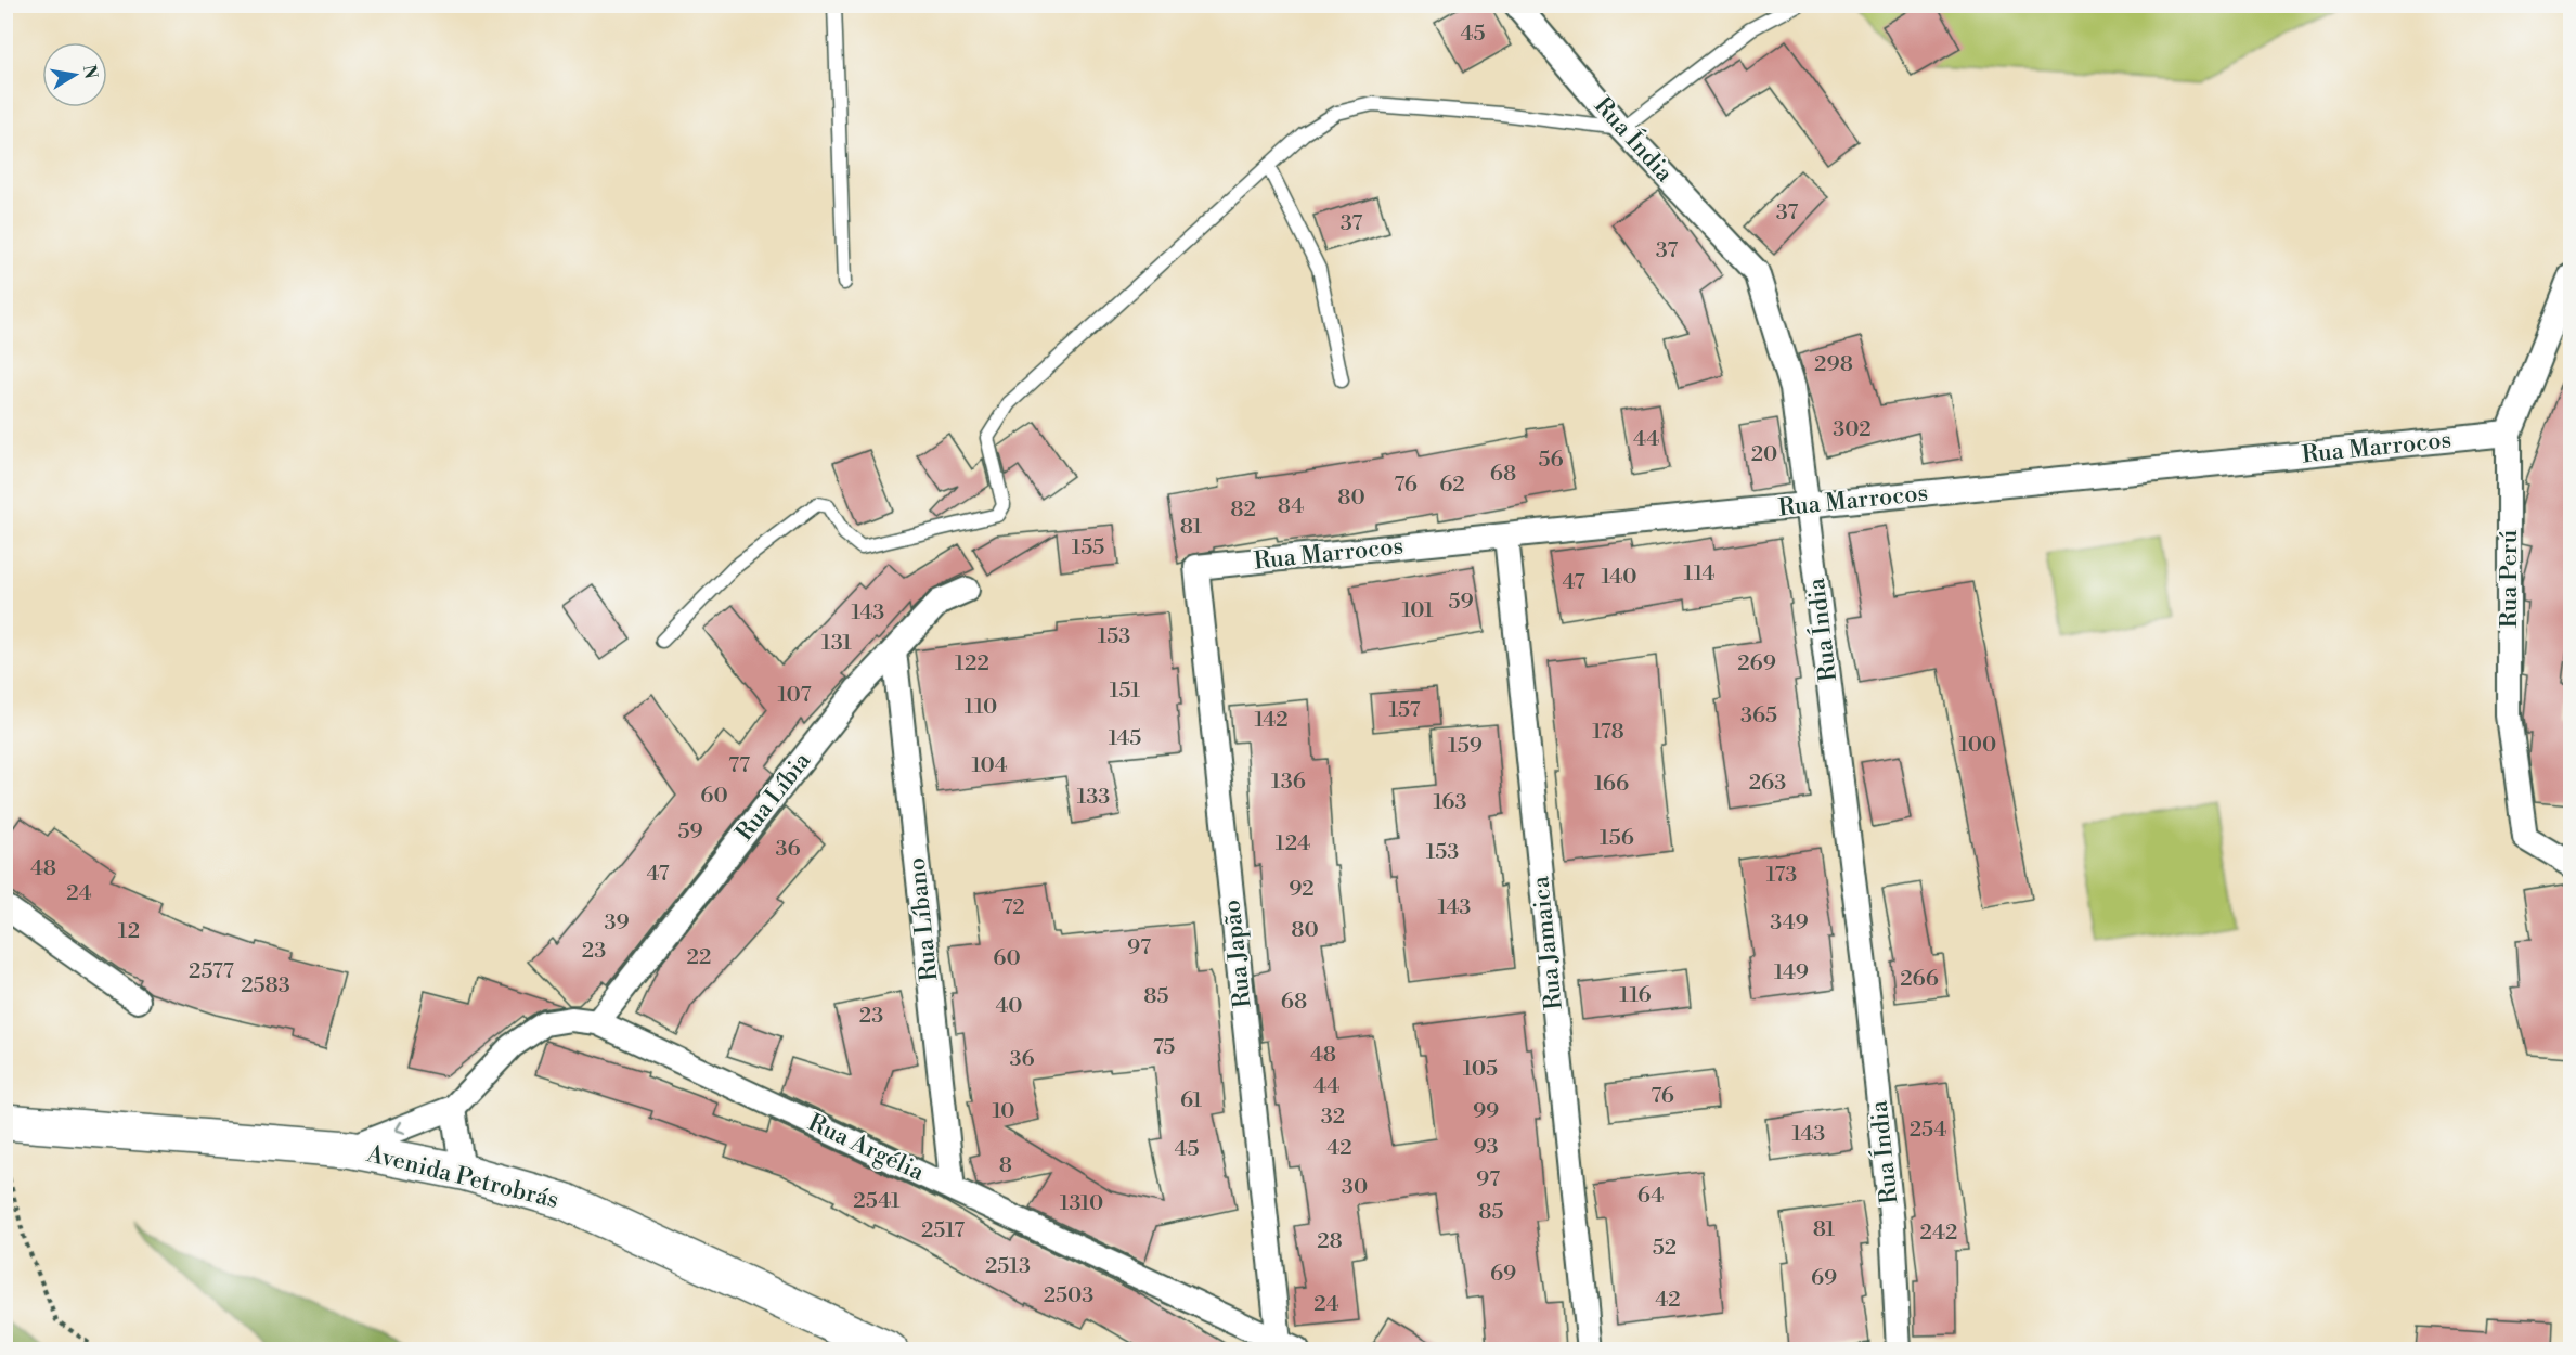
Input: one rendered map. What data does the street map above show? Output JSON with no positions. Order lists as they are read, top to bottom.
{
  "streets": {
    "main road": ["Avenida Petrobrás"],
    "street": [
      "Rua Índia",
      "Rua Marrocos",
      "Rua Perú",
      "Rua Líbia",
      "Rua Líbano",
      "Rua Jamaica",
      "Rua Japão",
      "Rua Argélia"
    ]
  },
  "crossings": [
    ["Rua Índia", "Rua Marrocos"],
    ["Rua Marrocos", "Rua Perú"],
    ["Rua Marrocos", "Rua Jamaica"],
    ["Rua Marrocos", "Rua Japão"],
    ["Rua Líbia", "Rua Líbano"],
    ["Rua Líbia", "Rua Argélia"],
    ["Rua Líbano", "Rua Argélia"],
    ["Rua Japão", "Rua Argélia"],
    ["Rua Argélia", "Avenida Petrobrás"]
  ],
  "house_numbers": [
    "45",
    "37",
    "37",
    "37",
    "298",
    "302",
    "44",
    "20",
    "56",
    "68",
    "76",
    "62",
    "80",
    "84",
    "82",
    "81",
    "155",
    "114",
    "140",
    "47",
    "59",
    "101",
    "143",
    "153",
    "131",
    "122",
    "269",
    "151",
    "107",
    "110",
    "157",
    "365",
    "142",
    "178",
    "145",
    "100",
    "159",
    "77",
    "104",
    "136",
    "263",
    "166",
    "60",
    "133",
    "163",
    "59",
    "156",
    "124",
    "36",
    "153",
    "48",
    "47",
    "173",
    "92",
    "24",
    "72",
    "143",
    "39",
    "349",
    "80",
    "12",
    "97",
    "23",
    "22",
    "60",
    "2577",
    "149",
    "266",
    "2583",
    "116",
    "85",
    "68",
    "40",
    "23",
    "75",
    "48",
    "36",
    "105",
    "44",
    "76",
    "61",
    "10",
    "99",
    "32",
    "254",
    "143",
    "93",
    "42",
    "45",
    "8",
    "97",
    "30",
    "64",
    "2541",
    "1310",
    "85",
    "81",
    "2517",
    "242",
    "28",
    "52",
    "2513",
    "69",
    "69",
    "2503",
    "42",
    "24"
  ],
  "north": "right"
}
